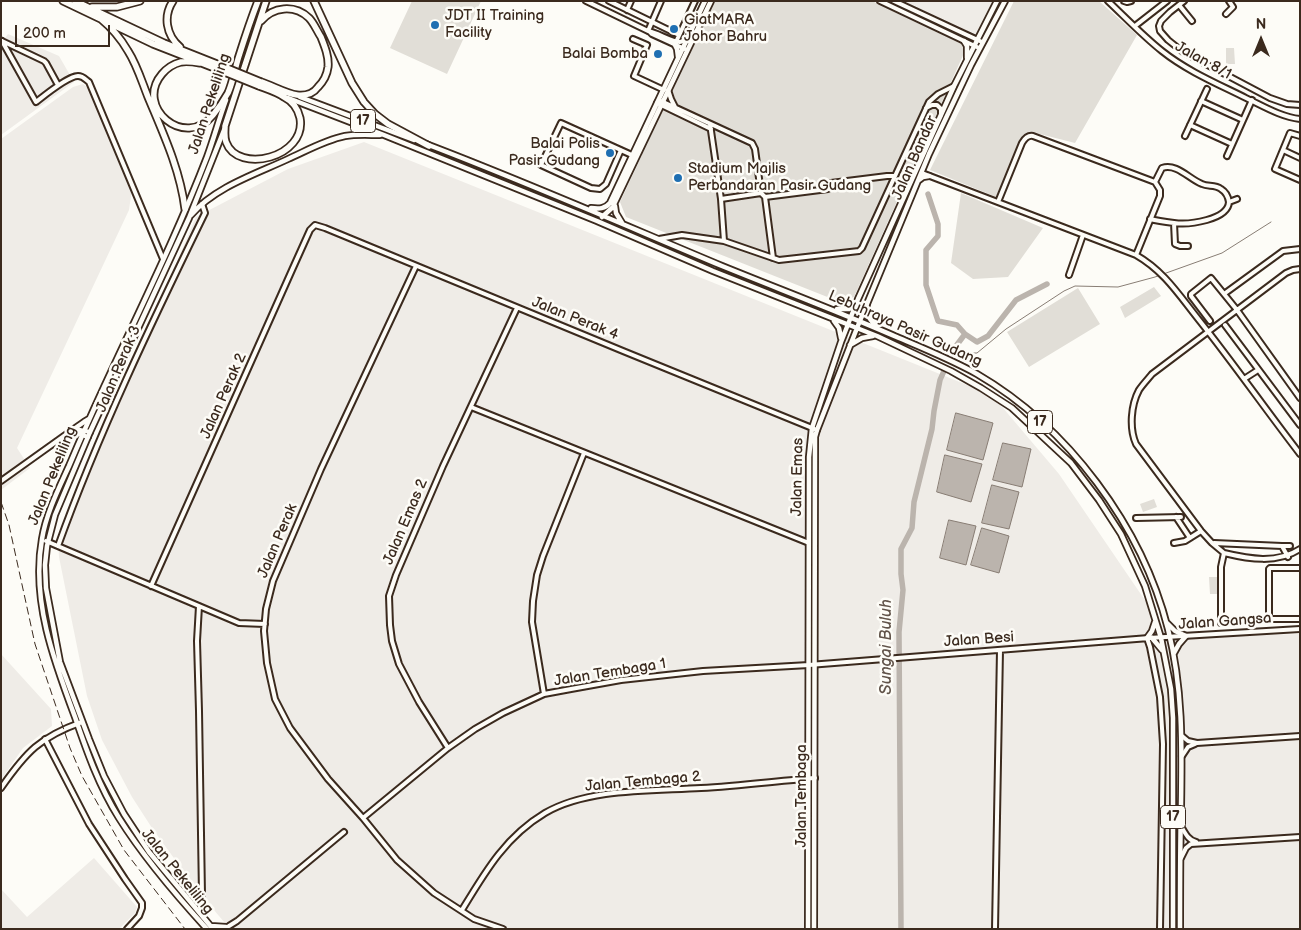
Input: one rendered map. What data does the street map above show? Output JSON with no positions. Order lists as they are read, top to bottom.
{
  "streets": {
    "highway": ["Jalan Pekeliling", "17", "Lebuhraya Pasir Gudang"],
    "main road": ["Jalan Bandar", "Jalan Emas", "Jalan Tembaga"],
    "street": [
      "Jalan 8/1",
      "Jalan Perak 4",
      "Jalan Perak 3",
      "Jalan Perak 2",
      "Jalan Emas 2",
      "Jalan Perak",
      "Jalan Gangsa",
      "Jalan Besi",
      "Jalan Tembaga 1",
      "Jalan Tembaga 2"
    ]
  },
  "crossings": [
    ["17", "Lebuhraya Pasir Gudang"],
    ["Jalan Bandar", "Lebuhraya Pasir Gudang"],
    ["Jalan Bandar", "Jalan Emas"],
    ["Jalan Perak 4", "Jalan Perak 2"],
    ["Jalan Perak 4", "Jalan Emas"],
    ["Jalan Perak 4", "Jalan Emas 2"],
    ["Jalan Perak 4", "Jalan Perak"],
    ["Lebuhraya Pasir Gudang", "Jalan Emas"],
    ["Lebuhraya Pasir Gudang", "Jalan Gangsa"],
    ["Jalan Emas", "Jalan Besi"],
    ["Jalan Emas", "Jalan Tembaga 1"],
    ["Jalan Emas", "Jalan Tembaga"],
    ["Jalan Emas 2", "Jalan Tembaga 1"],
    ["Jalan Perak", "Jalan Tembaga 1"],
    ["Jalan Perak", "Jalan Tembaga 2"],
    ["Jalan Gangsa", "Jalan Besi"],
    ["Jalan Besi", "Jalan Tembaga 1"],
    ["Jalan Besi", "Jalan Tembaga"],
    ["Jalan Tembaga 1", "Jalan Tembaga"],
    ["Jalan Tembaga 2", "Jalan Tembaga"]
  ],
  "water": ["Sungai Buluh"],
  "places": [
    "JDT II Training Facility",
    "GiatMARA Johor Bahru",
    "Balai Bomba",
    "Balai Polis Pasir Gudang",
    "Stadium Majlis Perbandaran Pasir Gudang"
  ],
  "scale_bar": "200 m",
  "north": "top"
}
